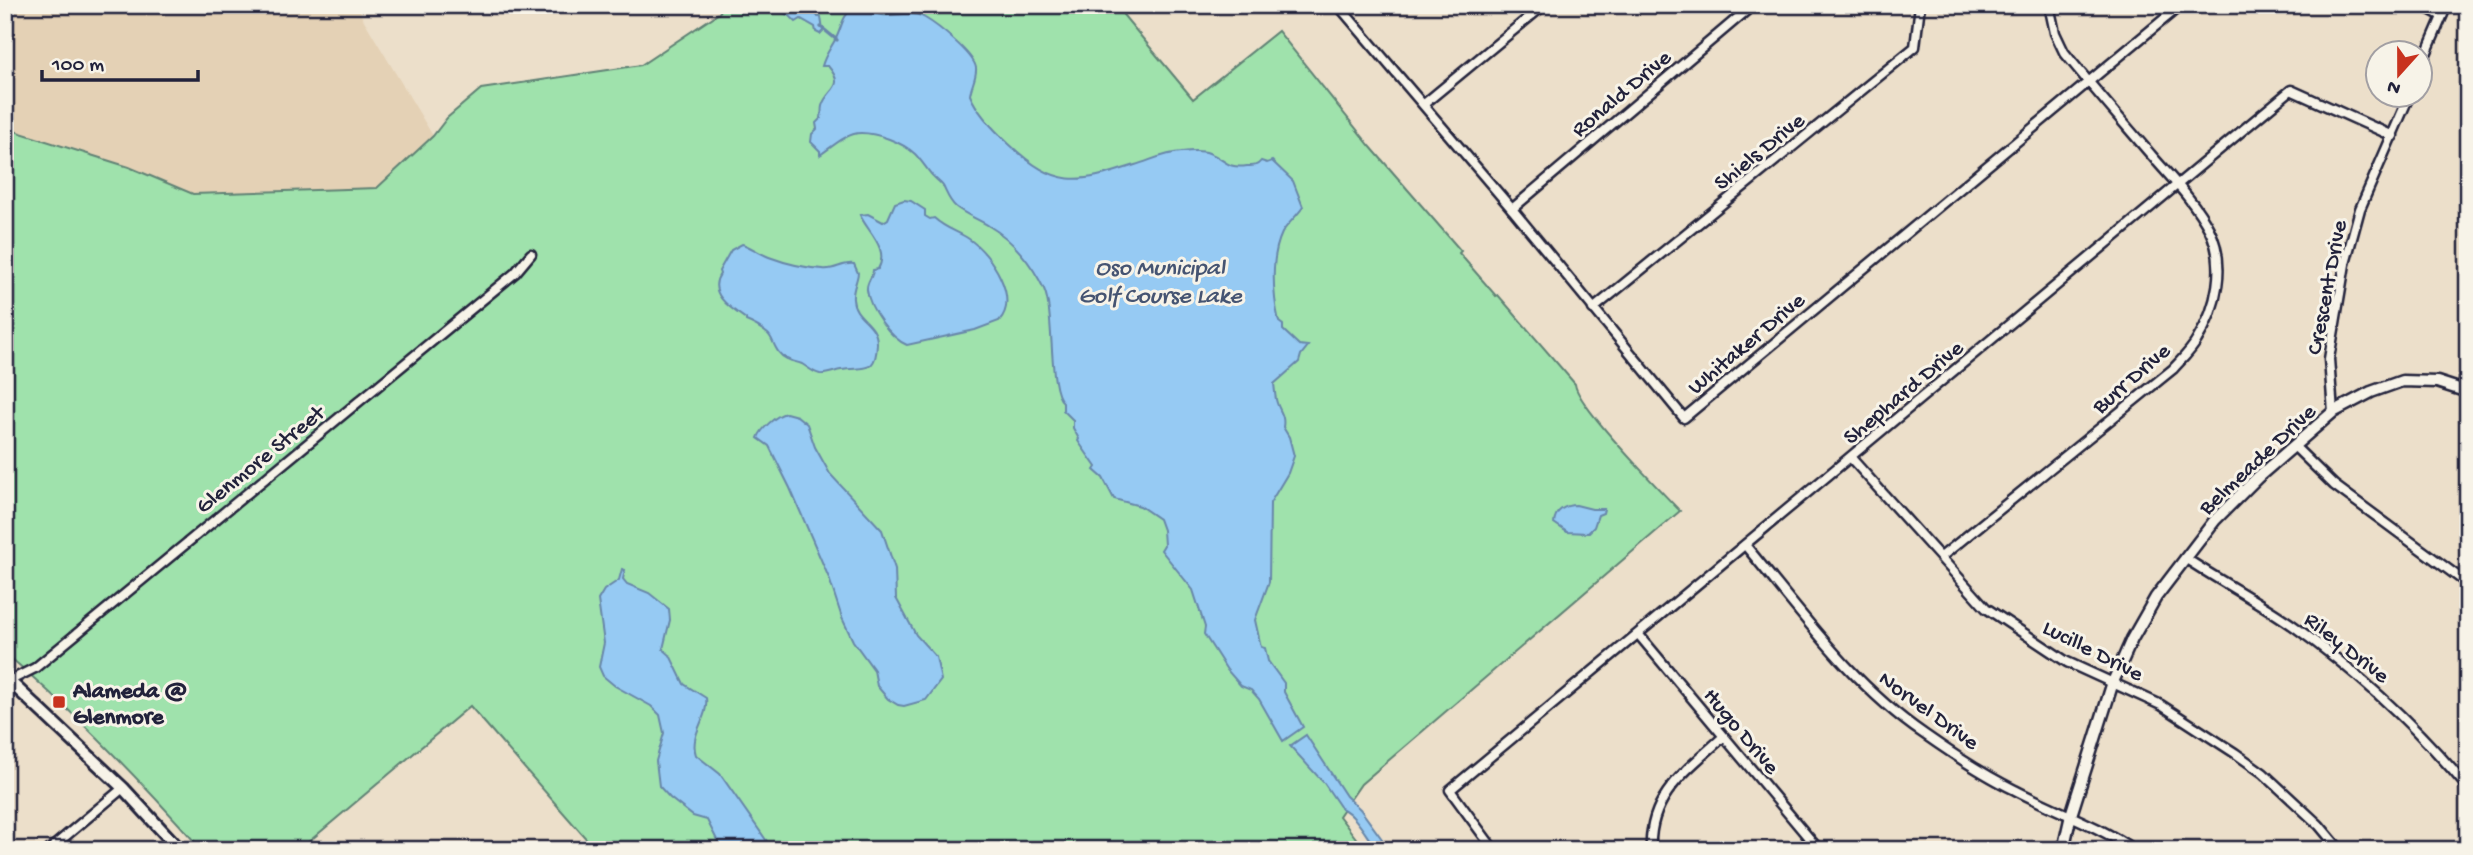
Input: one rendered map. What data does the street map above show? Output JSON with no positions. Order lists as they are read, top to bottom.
{
  "streets": {
    "street": [
      "Ronald Drive",
      "Shiels Drive",
      "Crescent Drive",
      "Whitaker Drive",
      "Burr Drive",
      "Shephard Drive",
      "Glenmore Street",
      "Belmeade Drive",
      "Riley Drive",
      "Lucille Drive",
      "Norvel Drive",
      "Hugo Drive"
    ]
  },
  "crossings": [
    ["Ronald Drive", "Whitaker Drive"],
    ["Shiels Drive", "Whitaker Drive"],
    ["Crescent Drive", "Shephard Drive"],
    ["Crescent Drive", "Belmeade Drive"],
    ["Whitaker Drive", "Burr Drive"],
    ["Burr Drive", "Shephard Drive"],
    ["Burr Drive", "Lucille Drive"],
    ["Shephard Drive", "Lucille Drive"],
    ["Shephard Drive", "Norvel Drive"],
    ["Shephard Drive", "Hugo Drive"],
    ["Belmeade Drive", "Riley Drive"],
    ["Belmeade Drive", "Lucille Drive"],
    ["Belmeade Drive", "Norvel Drive"]
  ],
  "water": ["Oso Municipal Golf Course Lake"],
  "places": {
    "transit": ["Alameda @ Glenmore"]
  },
  "scale_bar": "100 m",
  "north": "bottom"
}
